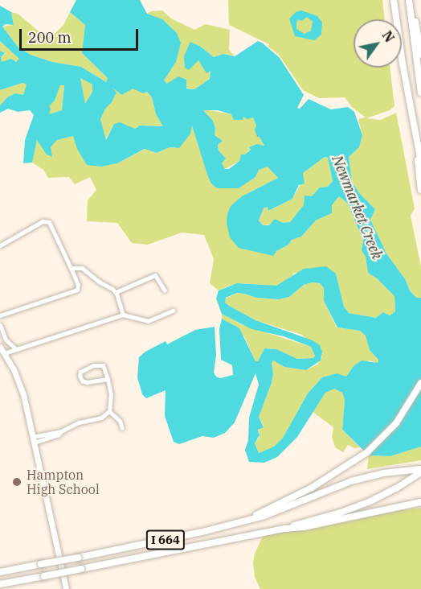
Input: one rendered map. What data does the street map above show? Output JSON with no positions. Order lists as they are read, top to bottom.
{
  "streets": {
    "highway": ["I 664"]
  },
  "water": ["Newmarket Creek"],
  "places": ["Hampton High School"],
  "scale_bar": "200 m",
  "north": "top right"
}
